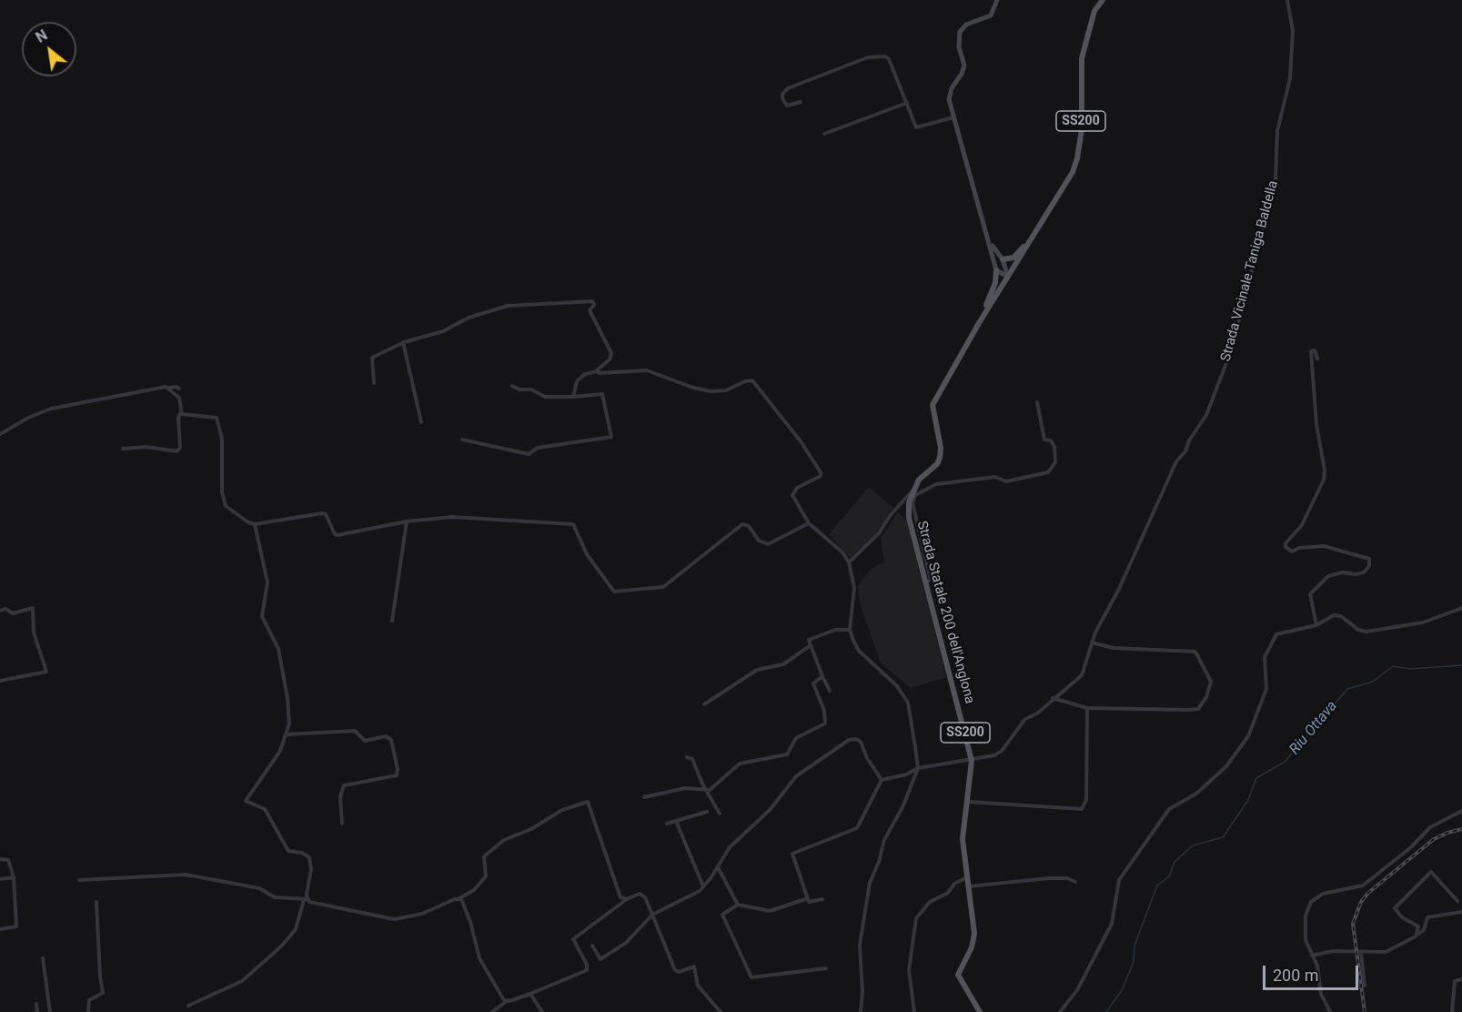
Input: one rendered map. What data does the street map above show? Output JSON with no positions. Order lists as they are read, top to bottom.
{
  "streets": {
    "main road": ["SS200", "Strada Statale 200 dell'Anglona"],
    "street": ["Strada Vicinale Taniga Baldella"]
  },
  "crossings": [
    ["SS200", "Strada Statale 200 dell'Anglona"],
    ["Strada Vicinale Taniga Baldella", "Strada Statale 200 dell'Anglona"]
  ],
  "water": ["Riu Ottava"],
  "scale_bar": "200 m",
  "north": "top left"
}
